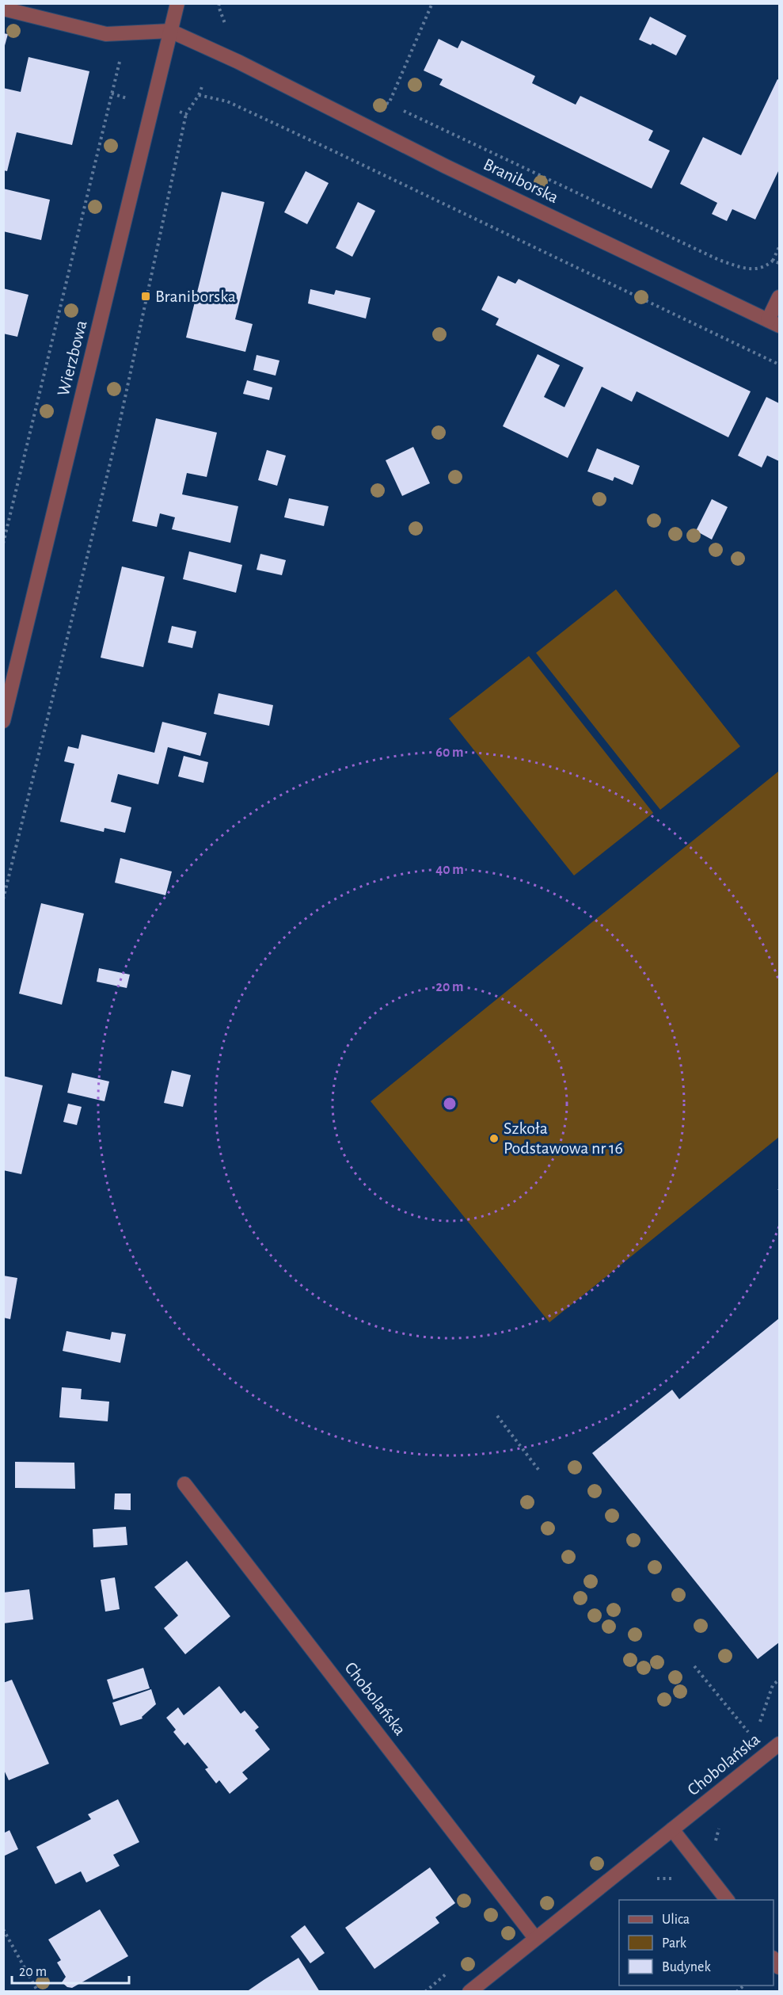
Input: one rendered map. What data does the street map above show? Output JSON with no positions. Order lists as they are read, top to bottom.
{
  "streets": {
    "street": ["Braniborska", "Wierzbowa", "Chobolańska"]
  },
  "crossings": [
    ["Braniborska", "Wierzbowa"]
  ],
  "places": {
    "transit": ["Braniborska"],
    "other": ["Szkoła Podstawowa nr 16"]
  },
  "legend": ["Ulica", "Park", "Budynek"],
  "scale_bar": "20 m",
  "rings": ["60 m", "40 m", "20 m"]
}
